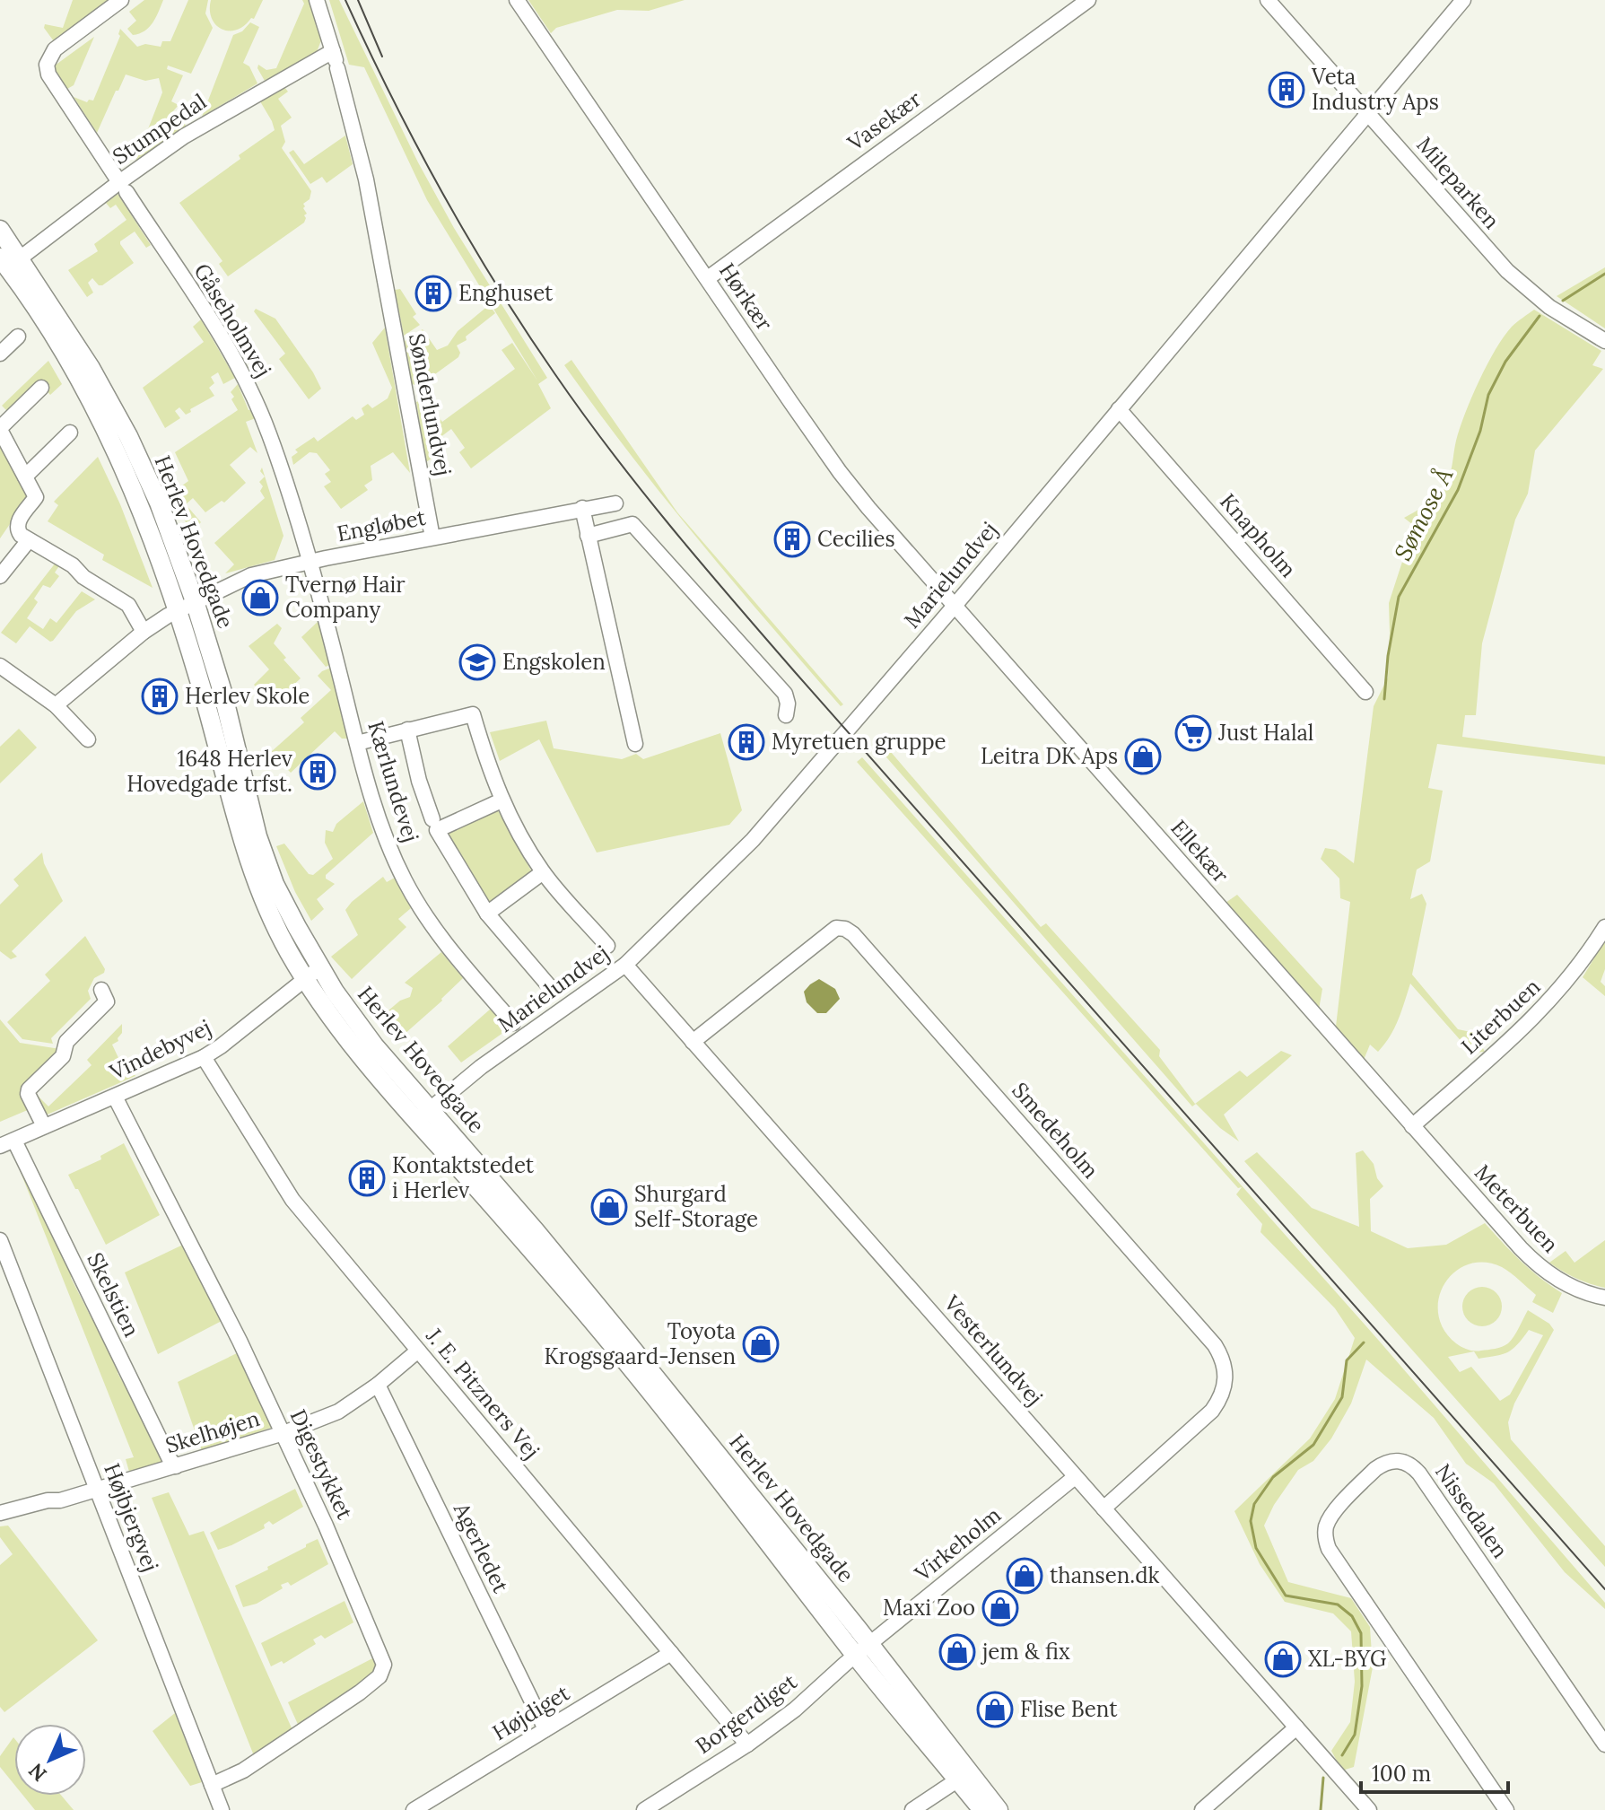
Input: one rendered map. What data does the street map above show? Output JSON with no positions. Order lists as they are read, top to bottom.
{
  "streets": {
    "main road": ["Herlev Hovedgade"],
    "street": [
      "Vasekær",
      "Stumpedal",
      "Mileparken",
      "Hørkær",
      "Gåseholmvej",
      "Sønderlundvej",
      "Engløbet",
      "Knapholm",
      "Marielundvej",
      "Kærlundevej",
      "Ellekær",
      "Literbuen",
      "Vindebyvej",
      "Smedeholm",
      "Meterbuen",
      "Skelstien",
      "Vesterlundvej",
      "J. E. Pitzners Vej",
      "Skelhøjen",
      "Digestykket",
      "Nissedalen",
      "Højbjergvej",
      "Virkeholm",
      "Agerledet",
      "Højdiget",
      "Borgerdiget"
    ]
  },
  "crossings": [
    ["Vasekær", "Hørkær"],
    ["Stumpedal", "Gåseholmvej"],
    ["Stumpedal", "Sønderlundvej"],
    ["Stumpedal", "Herlev Hovedgade"],
    ["Mileparken", "Marielundvej"],
    ["Hørkær", "Marielundvej"],
    ["Hørkær", "Ellekær"],
    ["Gåseholmvej", "Engløbet"],
    ["Gåseholmvej", "Kærlundevej"],
    ["Sønderlundvej", "Engløbet"],
    ["Engløbet", "Herlev Hovedgade"],
    ["Engløbet", "Kærlundevej"],
    ["Knapholm", "Marielundvej"],
    ["Herlev Hovedgade", "Marielundvej"],
    ["Herlev Hovedgade", "Vindebyvej"],
    ["Herlev Hovedgade", "Virkeholm"],
    ["Herlev Hovedgade", "Borgerdiget"],
    ["Marielundvej", "Ellekær"],
    ["Marielundvej", "Vesterlundvej"],
    ["Ellekær", "Literbuen"],
    ["Ellekær", "Meterbuen"],
    ["Literbuen", "Meterbuen"],
    ["Vindebyvej", "Skelstien"],
    ["Vindebyvej", "J. E. Pitzners Vej"],
    ["Vindebyvej", "Digestykket"],
    ["Smedeholm", "Vesterlundvej"],
    ["Skelstien", "Skelhøjen"],
    ["Vesterlundvej", "Virkeholm"],
    ["J. E. Pitzners Vej", "Skelhøjen"],
    ["J. E. Pitzners Vej", "Højdiget"],
    ["J. E. Pitzners Vej", "Borgerdiget"],
    ["Skelhøjen", "Digestykket"],
    ["Skelhøjen", "Højbjergvej"],
    ["Skelhøjen", "Agerledet"],
    ["Digestykket", "Højbjergvej"],
    ["Virkeholm", "Borgerdiget"],
    ["Agerledet", "Højdiget"]
  ],
  "water": ["Sømose Å"],
  "places": {
    "building": [
      "Veta Industry Aps",
      "Enghuset",
      "Cecilies",
      "Herlev Skole",
      "Myretuen gruppe",
      "1648 Herlev Hovedgade trfst.",
      "Kontaktstedet i Herlev"
    ],
    "shop": [
      "Tvernø Hair Company",
      "Leitra DK Aps",
      "Shurgard Self-Storage",
      "Toyota Krogsgaard-Jensen",
      "thansen.dk",
      "Maxi Zoo",
      "jem & fix",
      "XL-BYG",
      "Flise Bent"
    ],
    "school or university": ["Engskolen"],
    "supermarket": ["Just Halal"]
  },
  "scale_bar": "100 m",
  "north": "bottom left"
}
